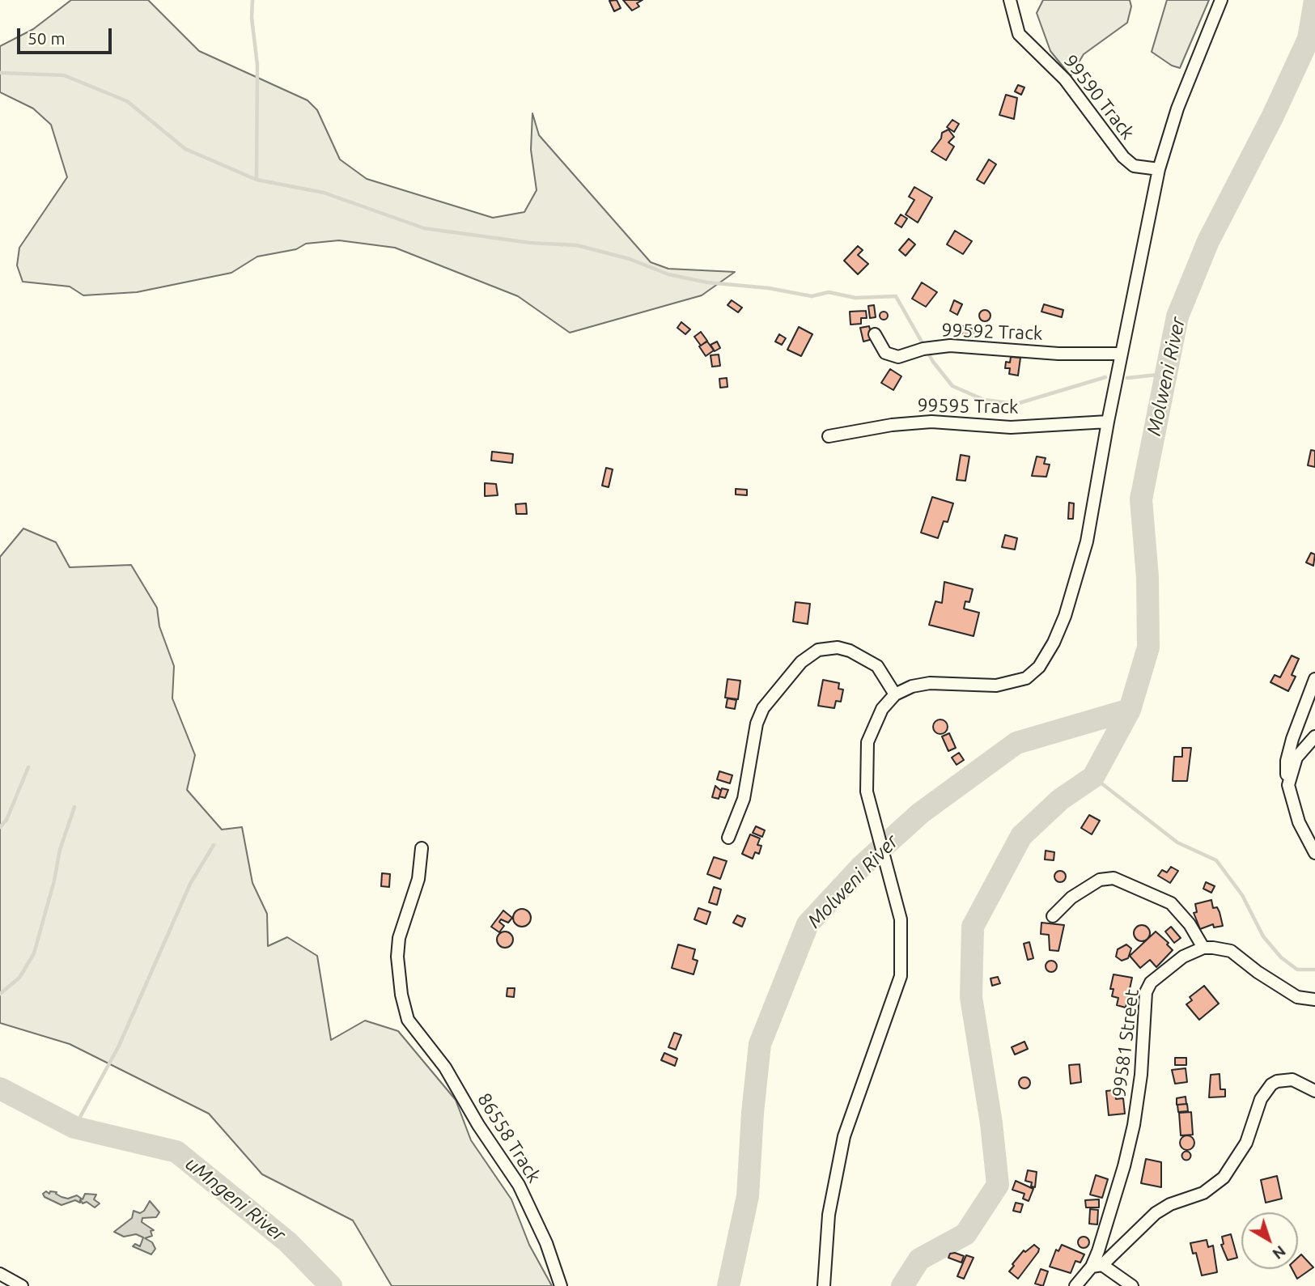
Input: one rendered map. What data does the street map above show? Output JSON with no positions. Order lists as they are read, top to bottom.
{
  "streets": {
    "street": [
      "99590 Track",
      "99592 Track",
      "99595 Track",
      "99581 Street",
      "86558 Track"
    ]
  },
  "water": ["Molweni River", "uMngeni River"],
  "scale_bar": "50 m",
  "north": "bottom right"
}
